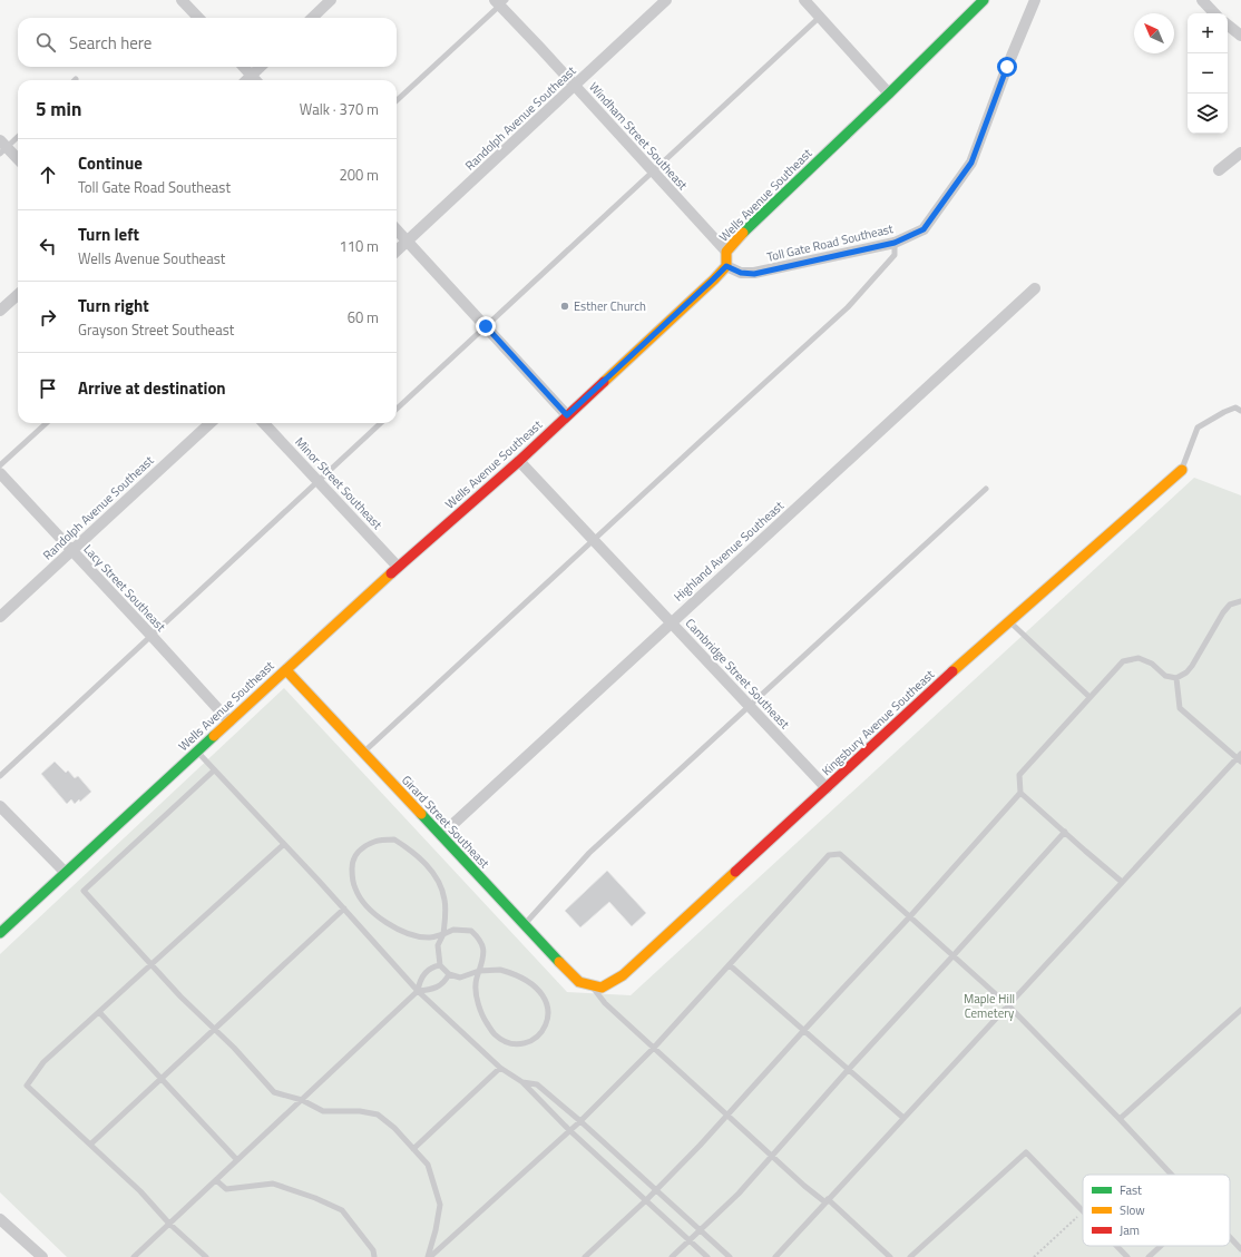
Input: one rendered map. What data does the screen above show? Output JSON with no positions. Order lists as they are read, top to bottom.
{
  "streets": {
    "street": [
      "Randolph Avenue Southeast",
      "Windham Street Southeast",
      "Wells Avenue Southeast",
      "Toll Gate Road Southeast",
      "Minor Street Southeast",
      "Highland Avenue Southeast",
      "Lacy Street Southeast",
      "Cambridge Street Southeast",
      "Kingsbury Avenue Southeast",
      "Girard Street Southeast"
    ]
  },
  "crossings": [
    ["Randolph Avenue Southeast", "Windham Street Southeast"],
    ["Randolph Avenue Southeast", "Lacy Street Southeast"],
    ["Windham Street Southeast", "Wells Avenue Southeast"],
    ["Wells Avenue Southeast", "Toll Gate Road Southeast"],
    ["Wells Avenue Southeast", "Minor Street Southeast"],
    ["Wells Avenue Southeast", "Lacy Street Southeast"],
    ["Wells Avenue Southeast", "Cambridge Street Southeast"],
    ["Wells Avenue Southeast", "Girard Street Southeast"],
    ["Highland Avenue Southeast", "Cambridge Street Southeast"],
    ["Highland Avenue Southeast", "Girard Street Southeast"],
    ["Cambridge Street Southeast", "Kingsbury Avenue Southeast"],
    ["Kingsbury Avenue Southeast", "Girard Street Southeast"]
  ],
  "parks": ["Maple Hill Cemetery"],
  "places": ["Esther Church"],
  "legend": ["Fast", "Slow", "Jam"],
  "north": "top left",
  "page": {
    "map_buttons": ["+", "−"],
    "search": "Search here",
    "heading": ["5 min", "Walk · 370 m"],
    "list": [
      ["Continue", "Toll Gate Road Southeast", "200 m"],
      ["Turn left", "Wells Avenue Southeast", "110 m"],
      ["Turn right", "Grayson Street Southeast", "60 m"],
      "Arrive at destination"
    ]
  }
}
